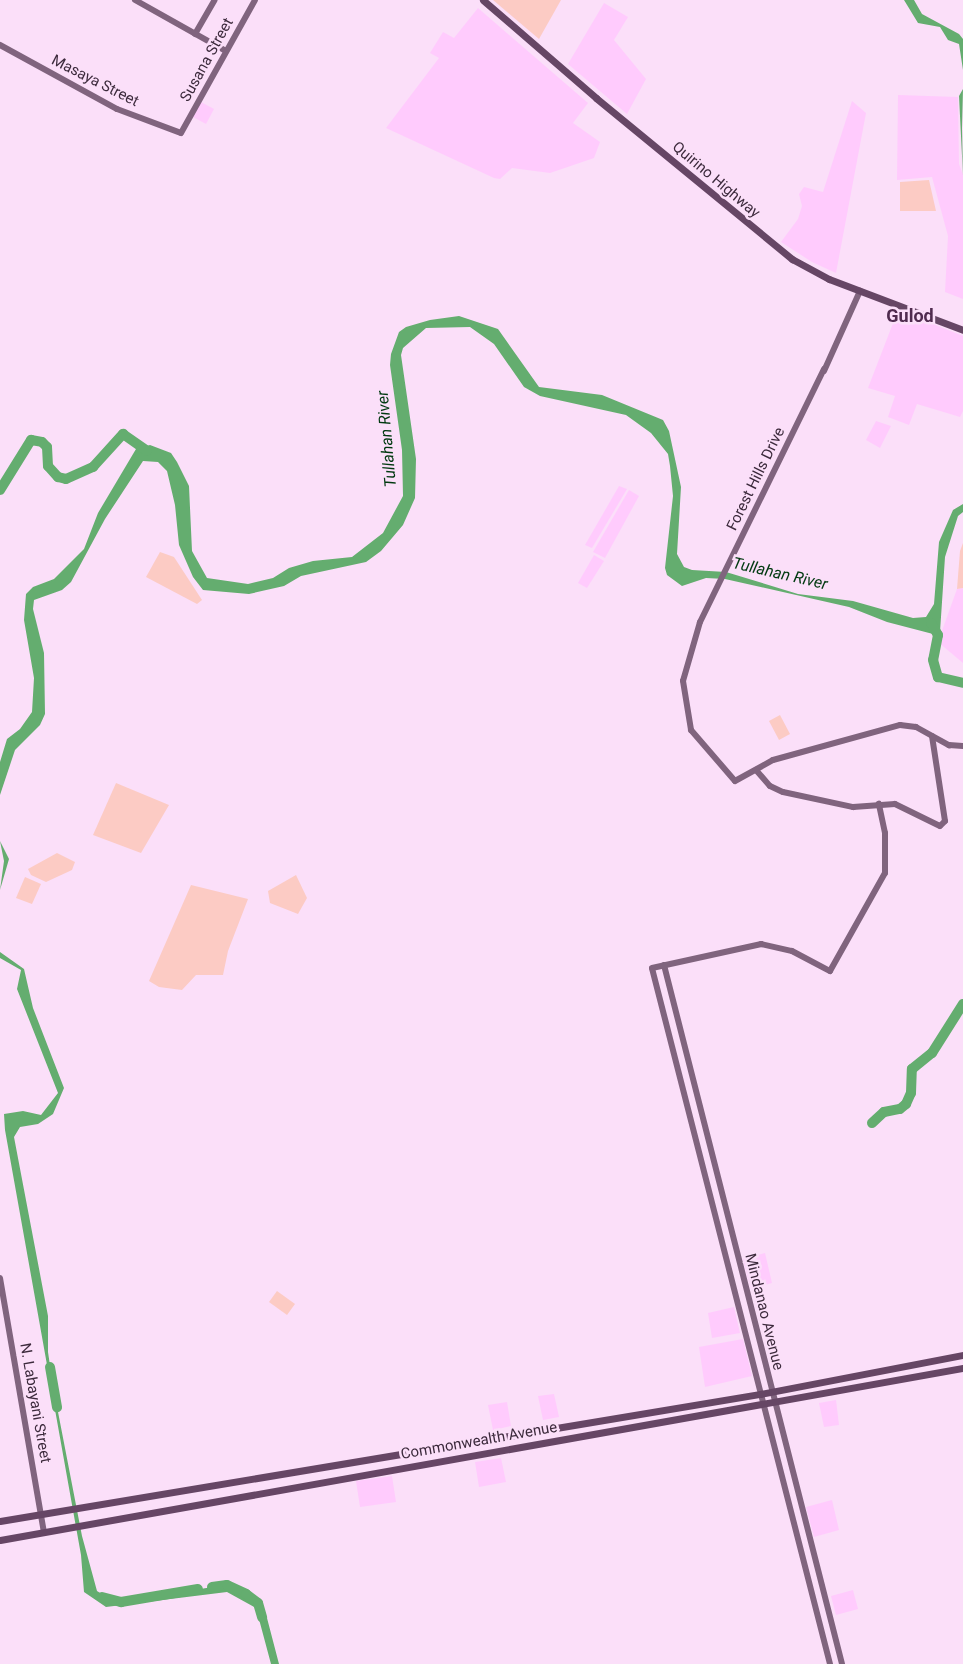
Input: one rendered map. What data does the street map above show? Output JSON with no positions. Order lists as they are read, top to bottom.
{
  "streets": {
    "main road": ["Quirino Highway", "Commonwealth Avenue"],
    "street": [
      "Susana Street",
      "Masaya Street",
      "Forest Hills Drive",
      "Mindanao Avenue",
      "N. Labayani Street"
    ]
  },
  "crossings": [
    ["Susana Street", "Masaya Street"],
    ["Quirino Highway", "Forest Hills Drive"],
    ["Mindanao Avenue", "Commonwealth Avenue"],
    ["N. Labayani Street", "Commonwealth Avenue"]
  ],
  "districts": ["Gulod"],
  "water": ["Tullahan River"]
}
